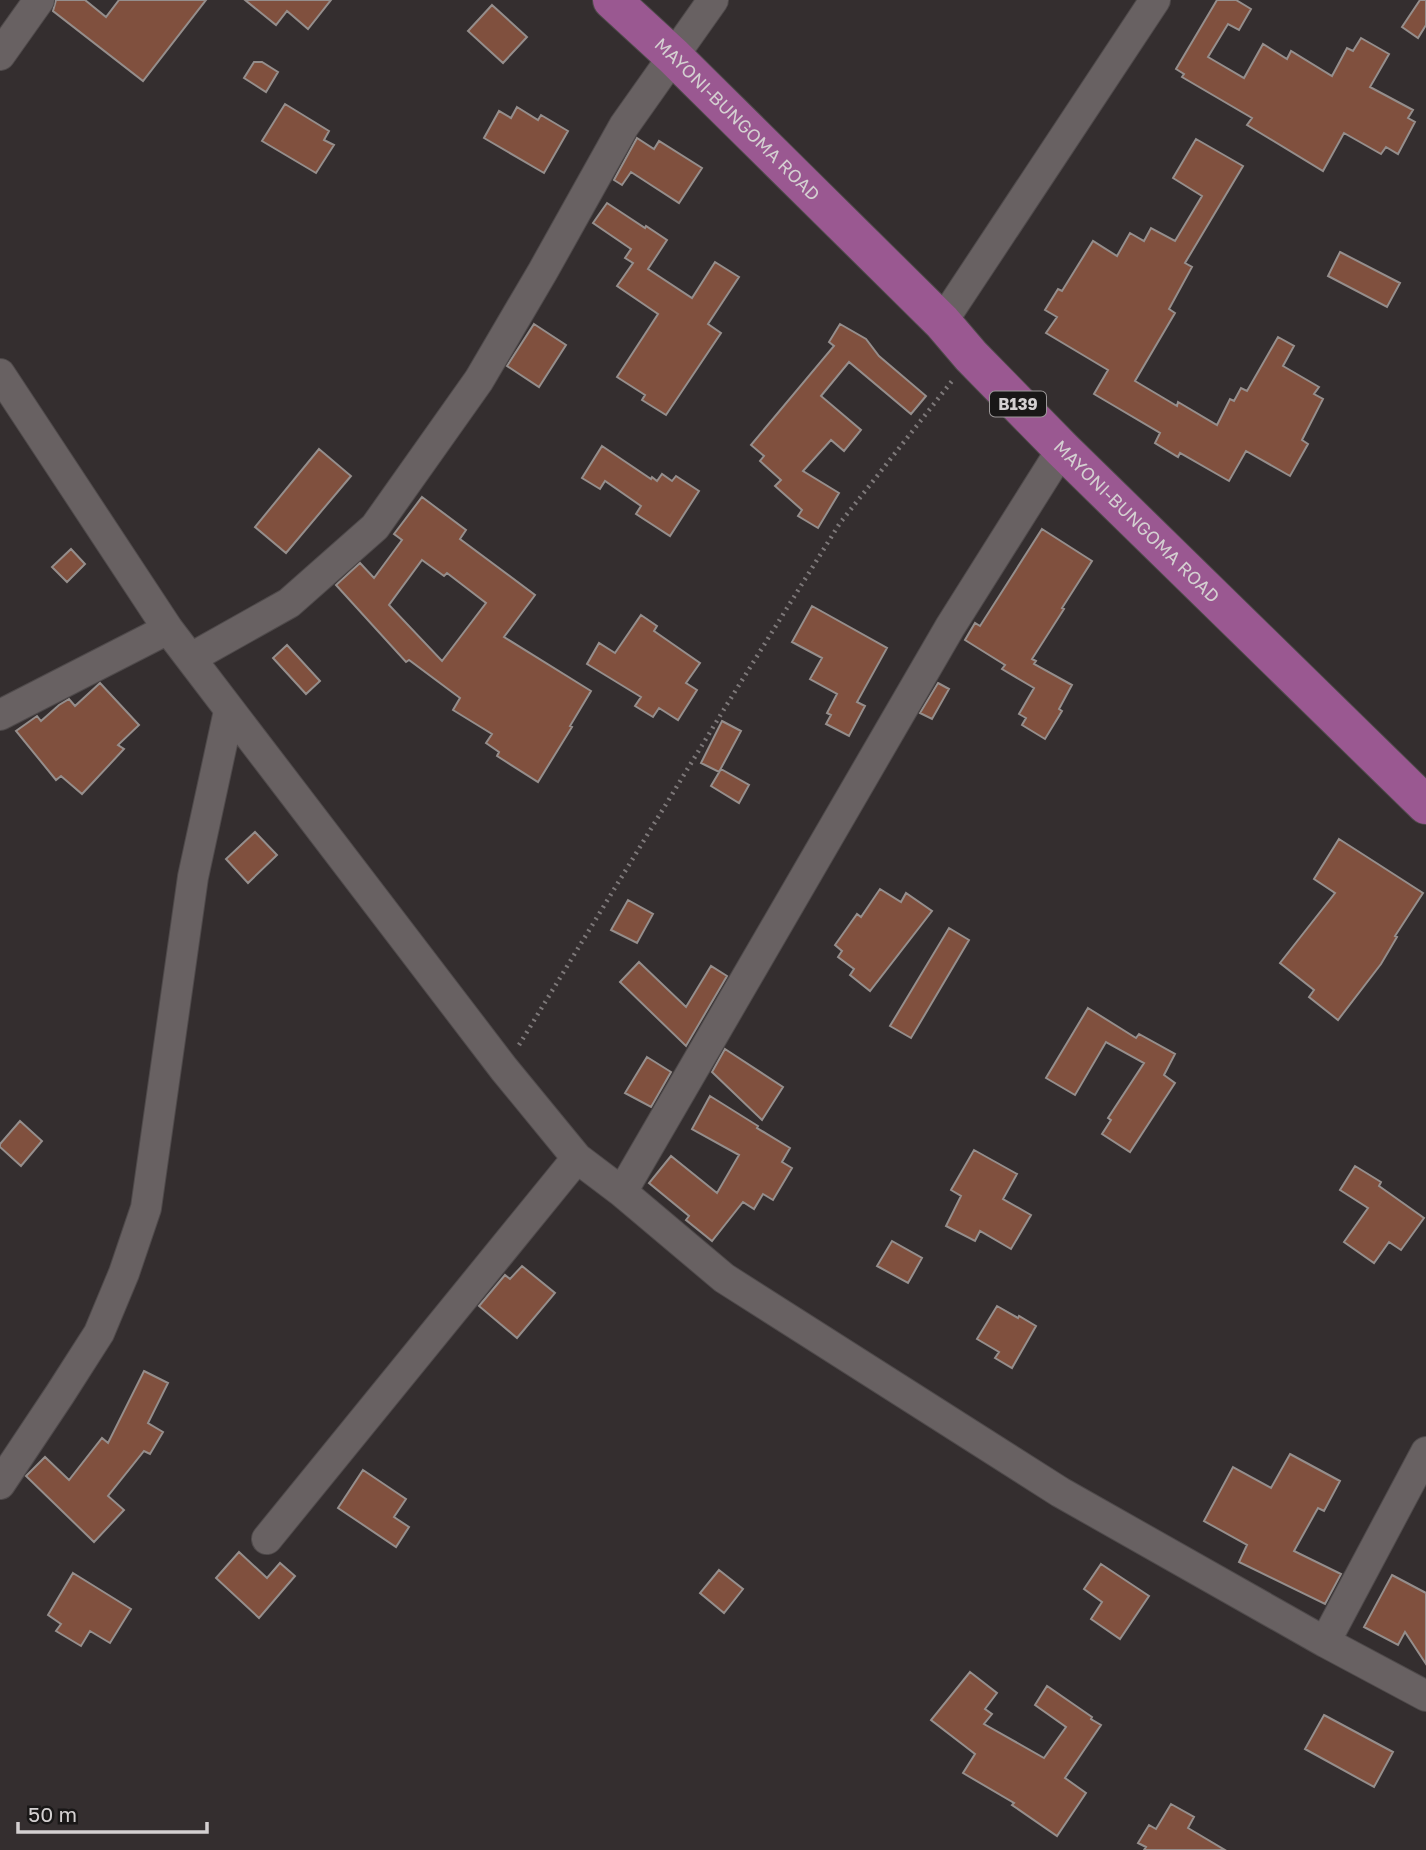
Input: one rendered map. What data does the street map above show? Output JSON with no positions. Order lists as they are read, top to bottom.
{
  "streets": {
    "main road": ["MAYONI-BUNGOMA ROAD", "B139"]
  },
  "scale_bar": "50 m"
}
